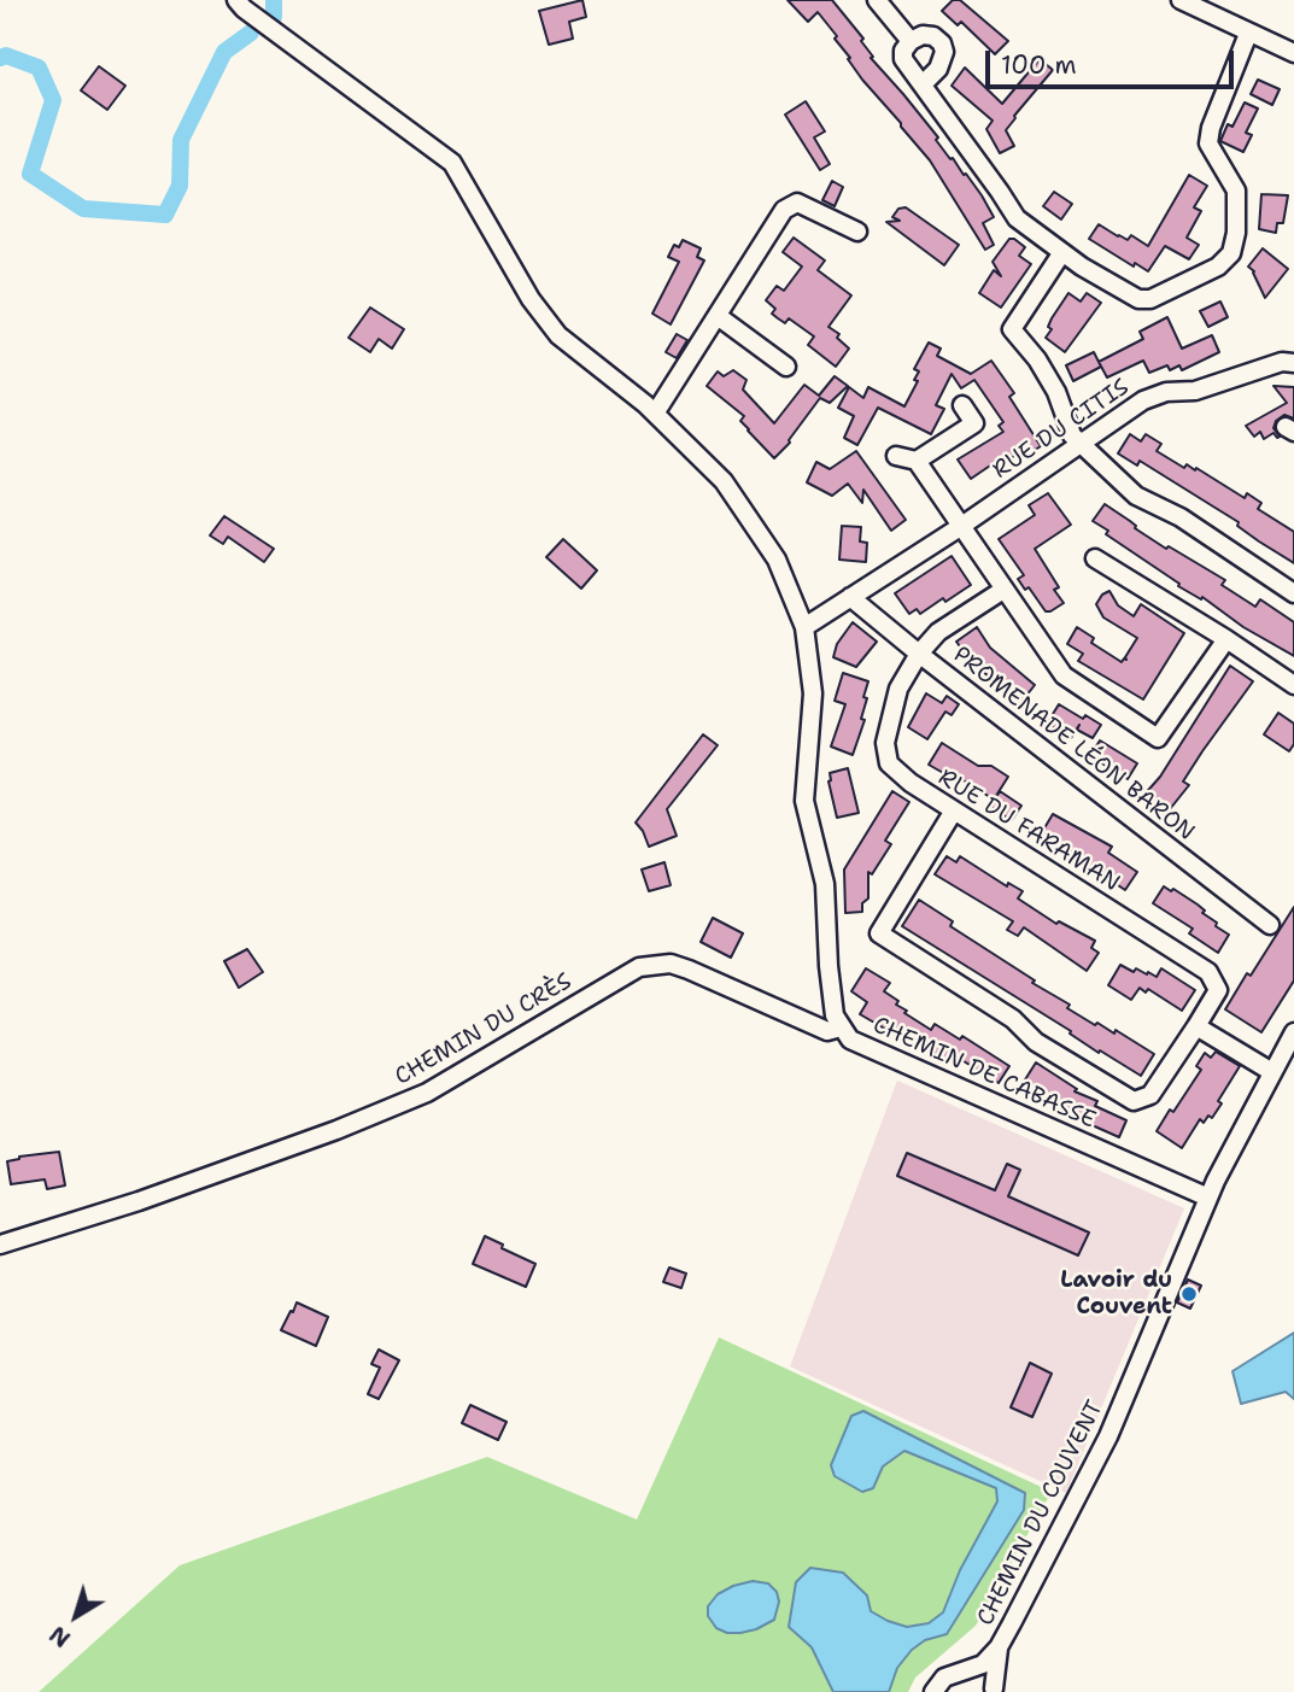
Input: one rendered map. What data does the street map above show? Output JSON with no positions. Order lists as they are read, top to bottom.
{
  "streets": {
    "street": [
      "RUE DU CITIS",
      "PROMENADE LÉON BARON",
      "RUE DU FARAMAN",
      "CHEMIN DU CRÈS",
      "CHEMIN DE CABASSE",
      "CHEMIN DU COUVENT"
    ]
  },
  "crossings": [
    ["RUE DU CITIS", "PROMENADE LÉON BARON"],
    ["RUE DU CITIS", "CHEMIN DE CABASSE"],
    ["PROMENADE LÉON BARON", "RUE DU FARAMAN"],
    ["CHEMIN DU CRÈS", "CHEMIN DE CABASSE"],
    ["CHEMIN DE CABASSE", "CHEMIN DU COUVENT"]
  ],
  "places": ["Lavoir du Couvent"],
  "scale_bar": "100 m",
  "north": "bottom left"
}
